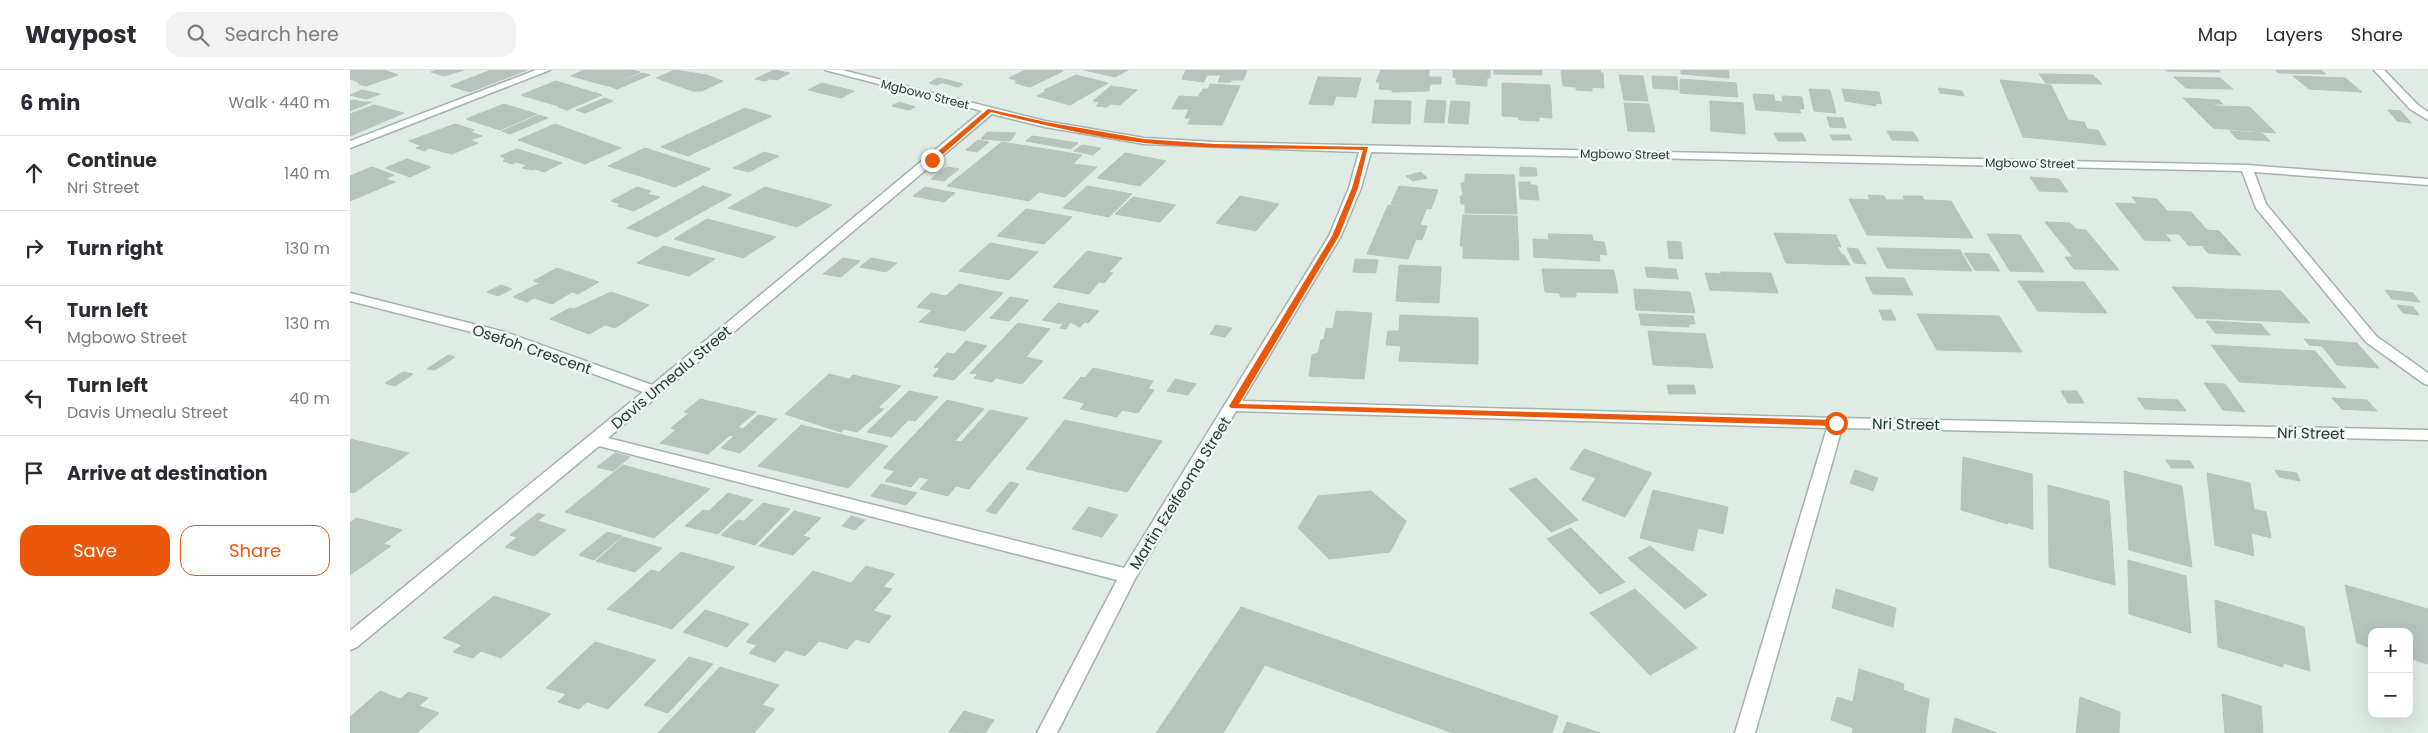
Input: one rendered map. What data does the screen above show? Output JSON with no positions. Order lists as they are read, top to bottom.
{
  "streets": {
    "street": [
      "Mgbowo Street",
      "Osefoh Crescent",
      "Davis Umealu Street",
      "Nri Street",
      "Martin Ezeifeoma Street"
    ]
  },
  "crossings": [
    ["Mgbowo Street", "Davis Umealu Street"],
    ["Mgbowo Street", "Martin Ezeifeoma Street"],
    ["Osefoh Crescent", "Davis Umealu Street"],
    ["Nri Street", "Martin Ezeifeoma Street"]
  ],
  "page": {
    "header": "Waypost",
    "search": "Search here",
    "nav": ["Map", "Layers", "Share"],
    "heading": ["6 min", "Walk · 440 m"],
    "list": [
      ["Continue", "Nri Street", "140 m"],
      ["Turn right", "130 m"],
      ["Turn left", "Mgbowo Street", "130 m"],
      ["Turn left", "Davis Umealu Street", "40 m"],
      "Arrive at destination"
    ],
    "buttons": ["Save", "Share"],
    "map_buttons": ["+", "−"]
  }
}
